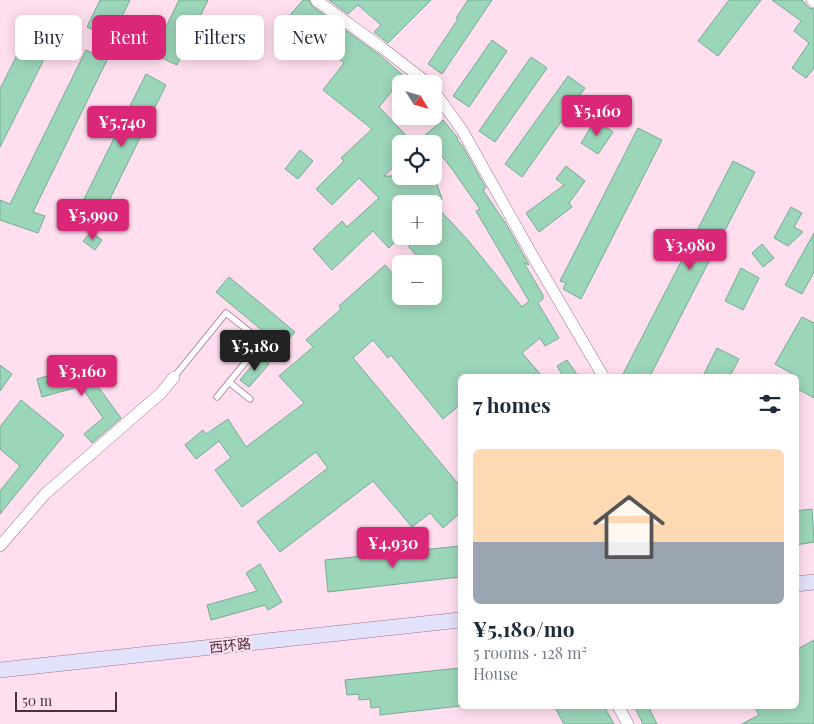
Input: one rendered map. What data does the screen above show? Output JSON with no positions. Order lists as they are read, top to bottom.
{
  "streets": {
    "street": ["西环路"]
  },
  "scale_bar": "50 m",
  "north": "bottom right",
  "page": {
    "chip": [
      "Buy",
      "Rent",
      "Filters",
      "New"
    ],
    "map_buttons": ["+", "−"],
    "price": [
      "¥5,160",
      "¥5,740",
      "¥5,990",
      "¥3,980",
      "¥5,180",
      "¥3,160",
      "¥4,930"
    ],
    "heading": "7 homes",
    "list": [
      {
        "name": "¥5,180/mo",
        "note": "5 rooms · 128 m² · House"
      }
    ],
    "scale": "50 m"
  }
}
